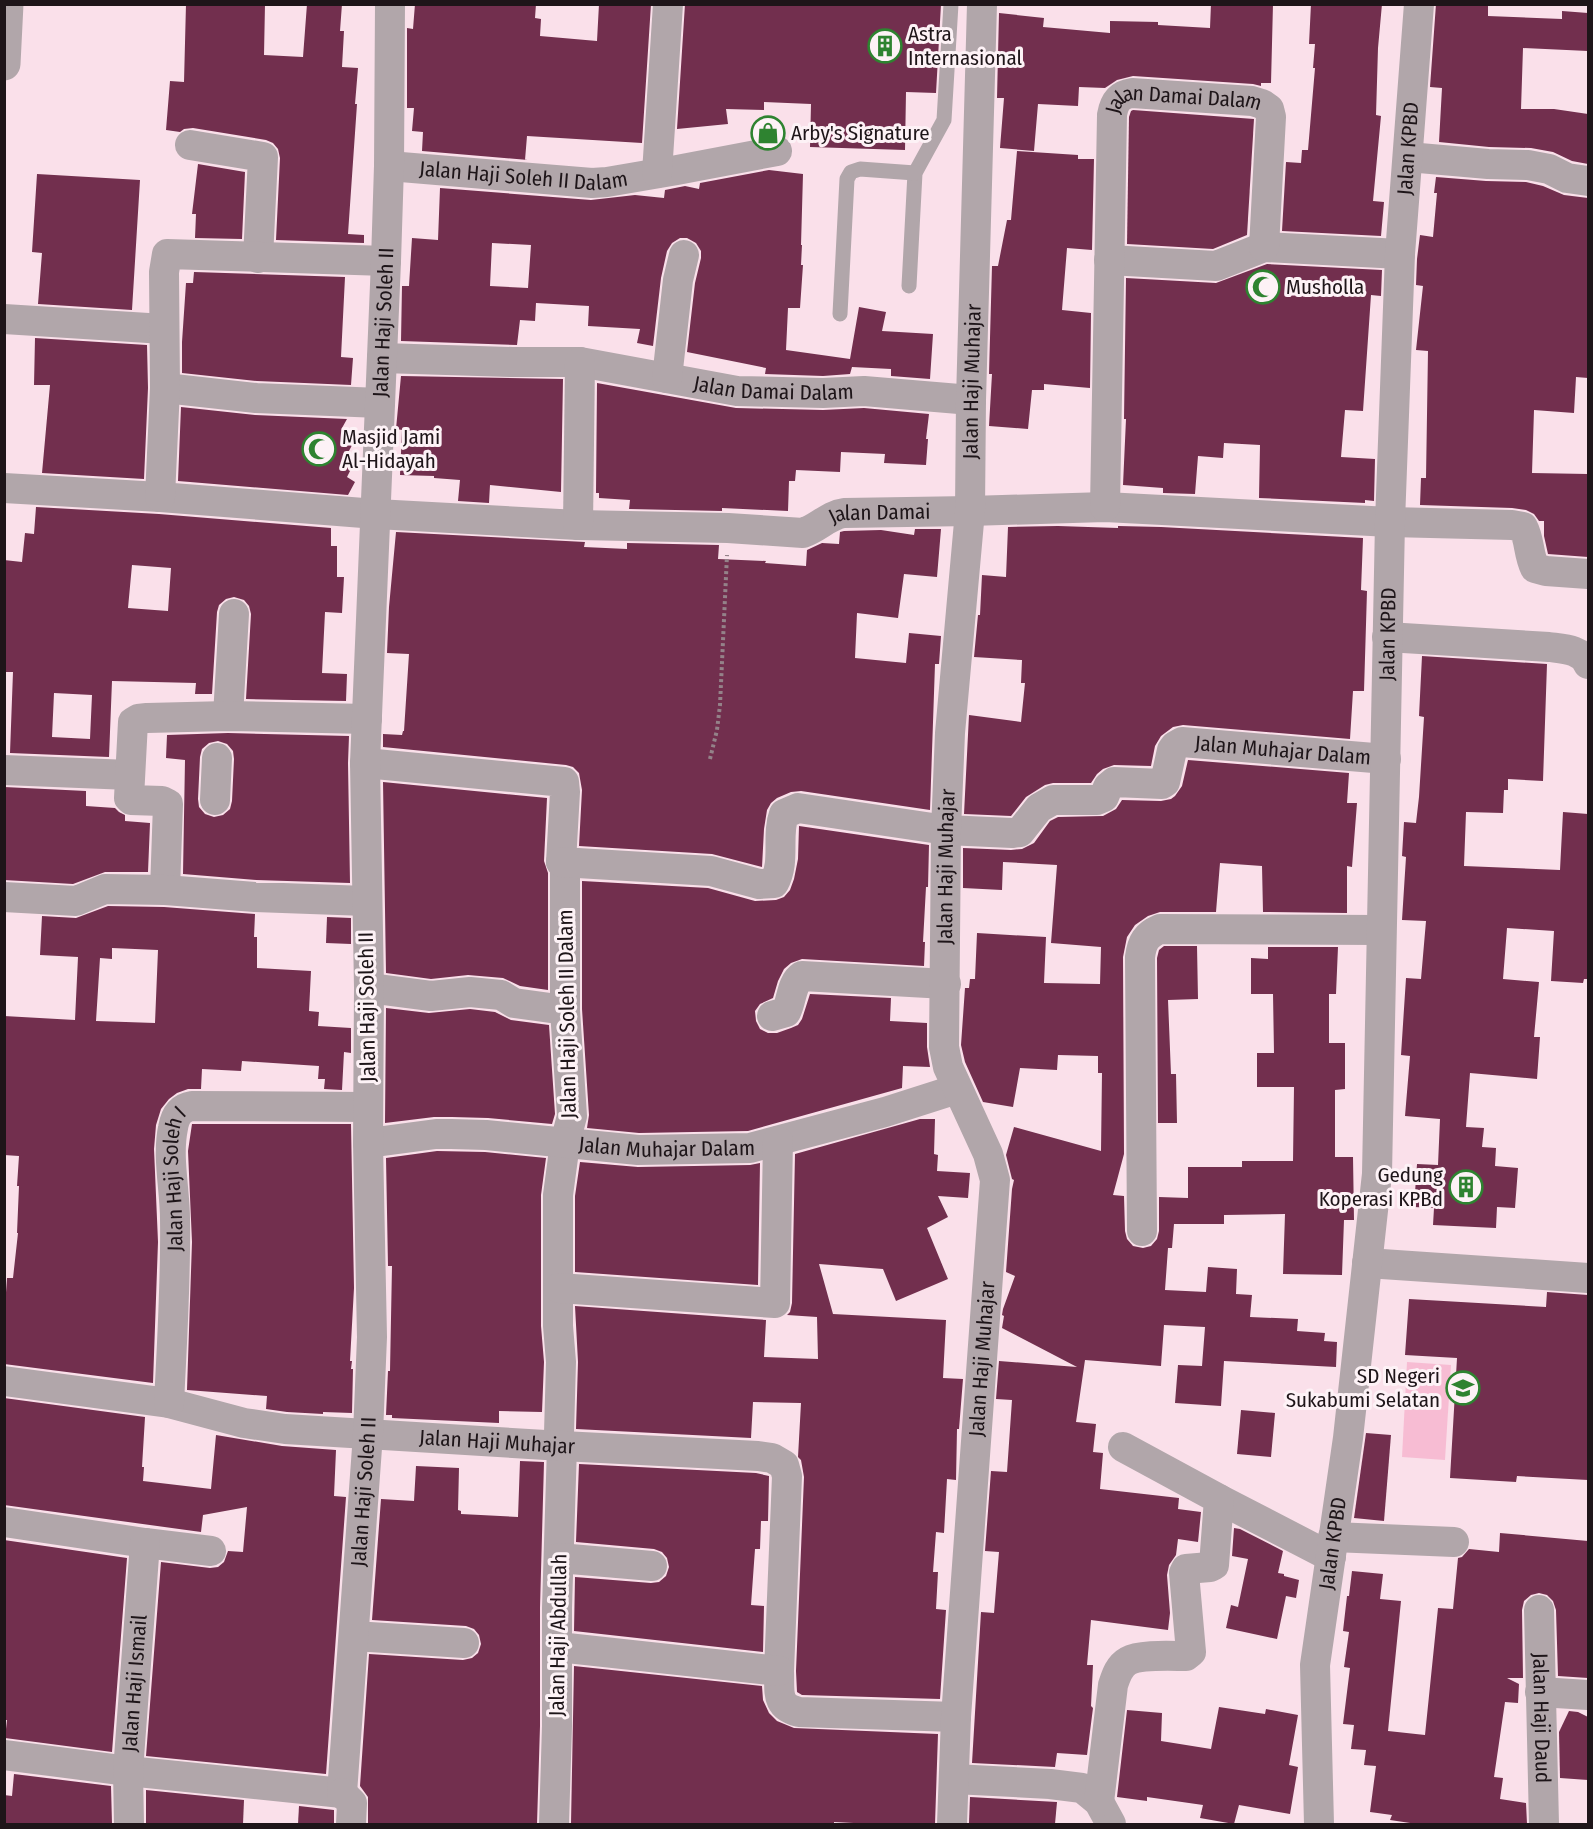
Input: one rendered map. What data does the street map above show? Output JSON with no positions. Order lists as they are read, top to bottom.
{
  "streets": {
    "street": [
      "Jalan Damai Dalam",
      "Jalan KPBD",
      "Jalan Haji Soleh II Dalam",
      "Jalan Haji Soleh II",
      "Jalan Haji Muhajar",
      "Jalan Damai",
      "Jalan Muhajar Dalam",
      "Jalan Haji Soleh I",
      "Jalan Haji Abdullah",
      "Jalan Haji Ismail",
      "Jalan Haji Daud"
    ]
  },
  "crossings": [
    ["Jalan Damai Dalam", "Jalan Haji Soleh II"],
    ["Jalan Damai Dalam", "Jalan Haji Muhajar"],
    ["Jalan Damai Dalam", "Jalan Damai"],
    ["Jalan KPBD", "Jalan Damai"],
    ["Jalan KPBD", "Jalan Muhajar Dalam"],
    ["Jalan Haji Soleh II Dalam", "Jalan Haji Soleh II"],
    ["Jalan Haji Soleh II Dalam", "Jalan Haji Muhajar"],
    ["Jalan Haji Soleh II Dalam", "Jalan Muhajar Dalam"],
    ["Jalan Haji Soleh II Dalam", "Jalan Haji Abdullah"],
    ["Jalan Haji Soleh II", "Jalan Haji Muhajar"],
    ["Jalan Haji Soleh II", "Jalan Damai"],
    ["Jalan Haji Soleh II", "Jalan Muhajar Dalam"],
    ["Jalan Haji Soleh II", "Jalan Haji Soleh I"],
    ["Jalan Haji Muhajar", "Jalan Damai"],
    ["Jalan Haji Muhajar", "Jalan Muhajar Dalam"],
    ["Jalan Haji Muhajar", "Jalan Haji Abdullah"]
  ],
  "places": {
    "building": ["Astra Internasional", "Gedung Koperasi KPBd"],
    "shop": ["Arby's Signature"],
    "mosque": ["Musholla", "Masjid Jami Al-Hidayah"],
    "school or university": ["SD Negeri Sukabumi Selatan"]
  }
}
